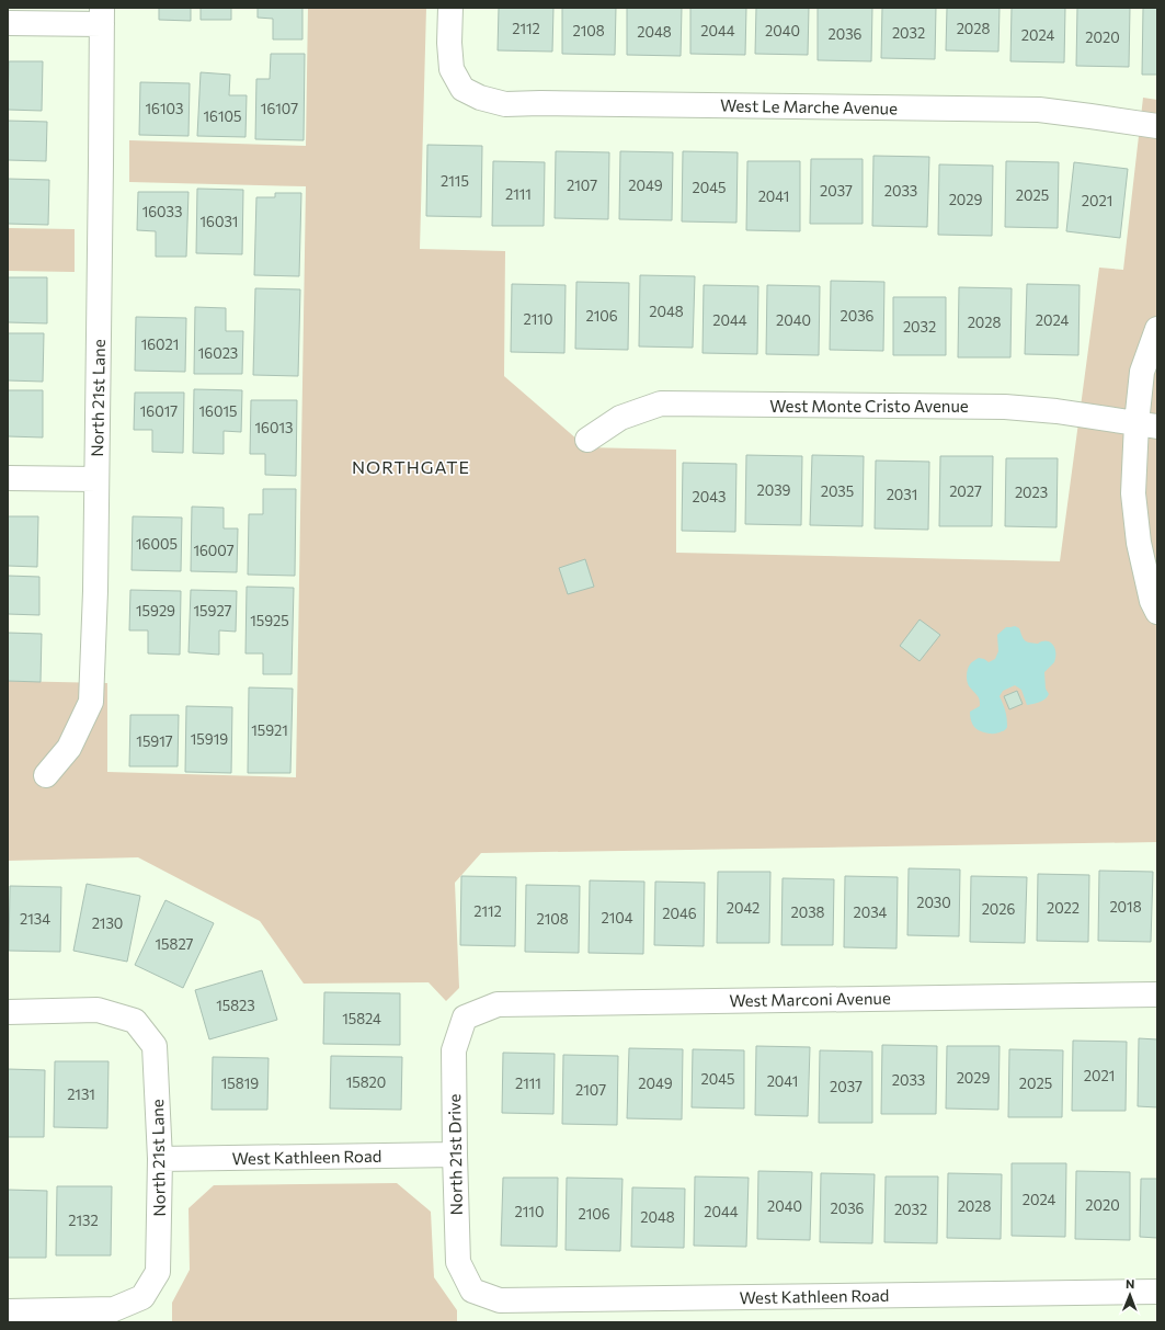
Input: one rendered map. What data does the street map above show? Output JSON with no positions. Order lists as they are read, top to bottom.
{
  "streets": {
    "street": [
      "West Le Marche Avenue",
      "North 21st Lane",
      "West Monte Cristo Avenue",
      "West Marconi Avenue",
      "North 21st Drive",
      "West Kathleen Road"
    ]
  },
  "crossings": [
    ["North 21st Lane", "West Kathleen Road"],
    ["West Marconi Avenue", "North 21st Drive"],
    ["North 21st Drive", "West Kathleen Road"]
  ],
  "districts": ["NORTHGATE"],
  "house_numbers": [
    "2112",
    "2028",
    "2108",
    "2044",
    "2040",
    "2048",
    "2032",
    "2036",
    "2024",
    "2020",
    "16103",
    "16107",
    "16105",
    "2115",
    "2107",
    "2049",
    "2045",
    "2037",
    "2033",
    "2111",
    "2025",
    "2041",
    "2029",
    "2021",
    "16033",
    "16031",
    "2048",
    "2106",
    "2036",
    "2110",
    "2044",
    "2040",
    "2024",
    "2028",
    "2032",
    "16021",
    "16023",
    "16017",
    "16015",
    "16013",
    "2039",
    "2035",
    "2027",
    "2023",
    "2031",
    "2043",
    "16005",
    "16007",
    "15929",
    "15927",
    "15925",
    "15921",
    "15919",
    "15917",
    "2030",
    "2018",
    "2042",
    "2022",
    "2026",
    "2112",
    "2038",
    "2034",
    "2046",
    "2104",
    "2134",
    "2108",
    "2130",
    "15827",
    "15823",
    "15824",
    "2021",
    "2029",
    "2045",
    "2033",
    "2041",
    "15820",
    "15819",
    "2111",
    "2049",
    "2025",
    "2037",
    "2107",
    "2131",
    "2024",
    "2020",
    "2040",
    "2028",
    "2036",
    "2032",
    "2110",
    "2044",
    "2106",
    "2048",
    "2132"
  ],
  "north": "top"
}
